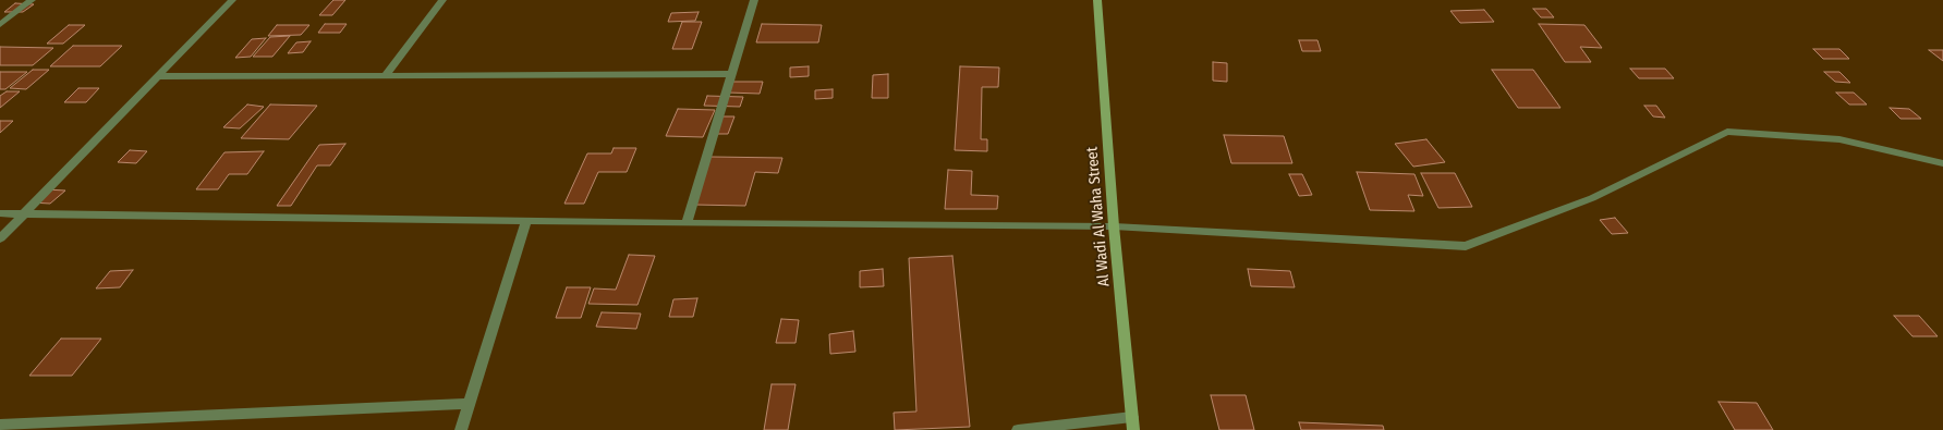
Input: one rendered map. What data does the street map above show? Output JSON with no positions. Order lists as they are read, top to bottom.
{
  "streets": {
    "main road": ["Al Wadi Al Waha Street"]
  }
}
